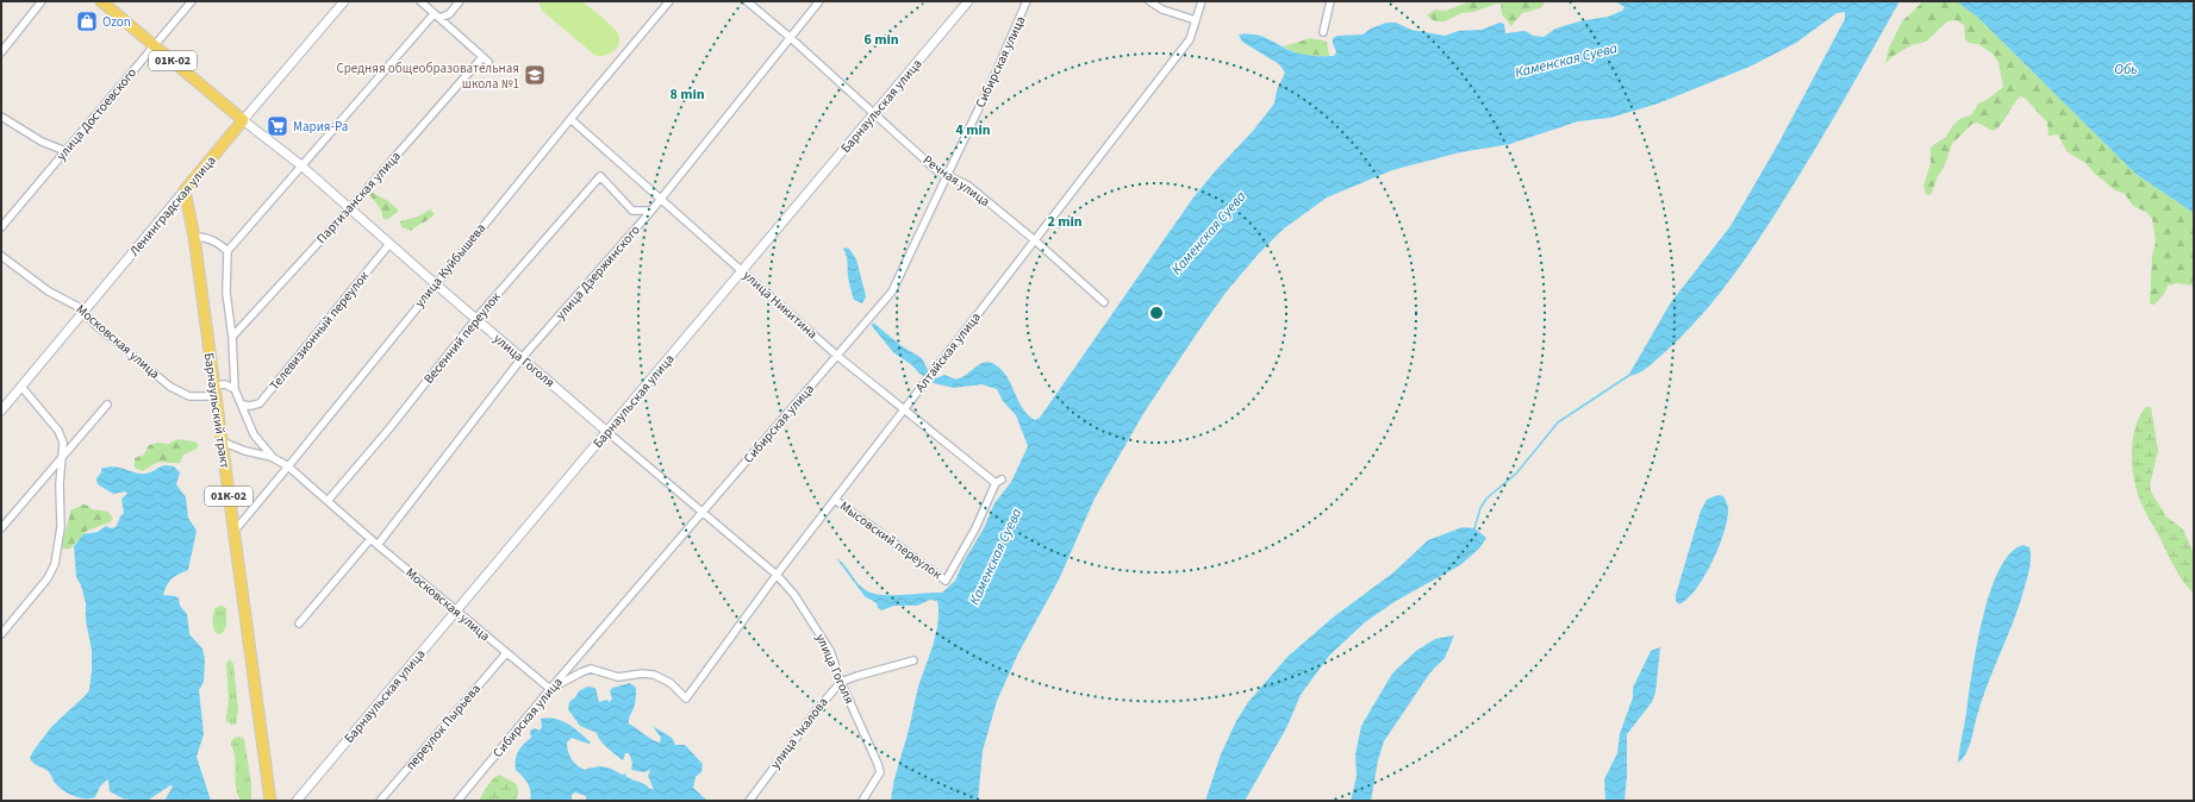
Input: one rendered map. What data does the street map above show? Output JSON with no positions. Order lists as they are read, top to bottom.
{
  "streets": {
    "main road": [
      "01К-02",
      "Ленинградская улица",
      "улица Гоголя",
      "Барнаульский тракт"
    ],
    "street": [
      "Сибирская улица",
      "Барнаульская улица",
      "улица Достоевского",
      "Речная улица",
      "Партизанская улица",
      "улица Куйбышева",
      "улица Дзержинского",
      "улица Никитина",
      "Телевизионный переулок",
      "Весенний переулок",
      "Московская улица",
      "Алтайская улица",
      "Мысовский переулок",
      "переулок Пырьева",
      "улица Чкалова"
    ]
  },
  "crossings": [
    ["Сибирская улица", "Речная улица"],
    ["Сибирская улица", "улица Никитина"],
    ["Сибирская улица", "Московская улица"],
    ["Сибирская улица", "Алтайская улица"],
    ["Сибирская улица", "улица Гоголя"],
    ["Барнаульская улица", "Речная улица"],
    ["Барнаульская улица", "улица Никитина"],
    ["Барнаульская улица", "Московская улица"],
    ["Барнаульская улица", "улица Гоголя"],
    ["улица Достоевского", "улица Гоголя"],
    ["Речная улица", "улица Дзержинского"],
    ["Речная улица", "Алтайская улица"],
    ["Партизанская улица", "улица Гоголя"],
    ["Ленинградская улица", "Московская улица"],
    ["Ленинградская улица", "улица Гоголя"],
    ["Ленинградская улица", "Барнаульский тракт"],
    ["улица Куйбышева", "улица Никитина"],
    ["улица Куйбышева", "Московская улица"],
    ["улица Куйбышева", "улица Гоголя"],
    ["улица Куйбышева", "Барнаульский тракт"],
    ["улица Дзержинского", "улица Никитина"],
    ["улица Дзержинского", "Весенний переулок"],
    ["улица Дзержинского", "Московская улица"],
    ["улица Дзержинского", "улица Гоголя"],
    ["улица Никитина", "Алтайская улица"],
    ["улица Никитина", "Мысовский переулок"],
    ["Телевизионный переулок", "улица Гоголя"],
    ["Весенний переулок", "Московская улица"],
    ["Весенний переулок", "улица Гоголя"],
    ["Московская улица", "Алтайская улица"],
    ["Московская улица", "Барнаульский тракт"],
    ["Московская улица", "переулок Пырьева"],
    ["Алтайская улица", "улица Гоголя"],
    ["Алтайская улица", "Мысовский переулок"],
    ["улица Гоголя", "улица Чкалова"]
  ],
  "water": ["Каменская Суева", "Обь"],
  "places": {
    "shop": ["Ozon"],
    "school or university": ["Средняя общеобразовательная школа №1"],
    "supermarket": ["Мария-Ра"]
  },
  "rings": [
    "6 min",
    "8 min",
    "4 min",
    "2 min"
  ]
}
